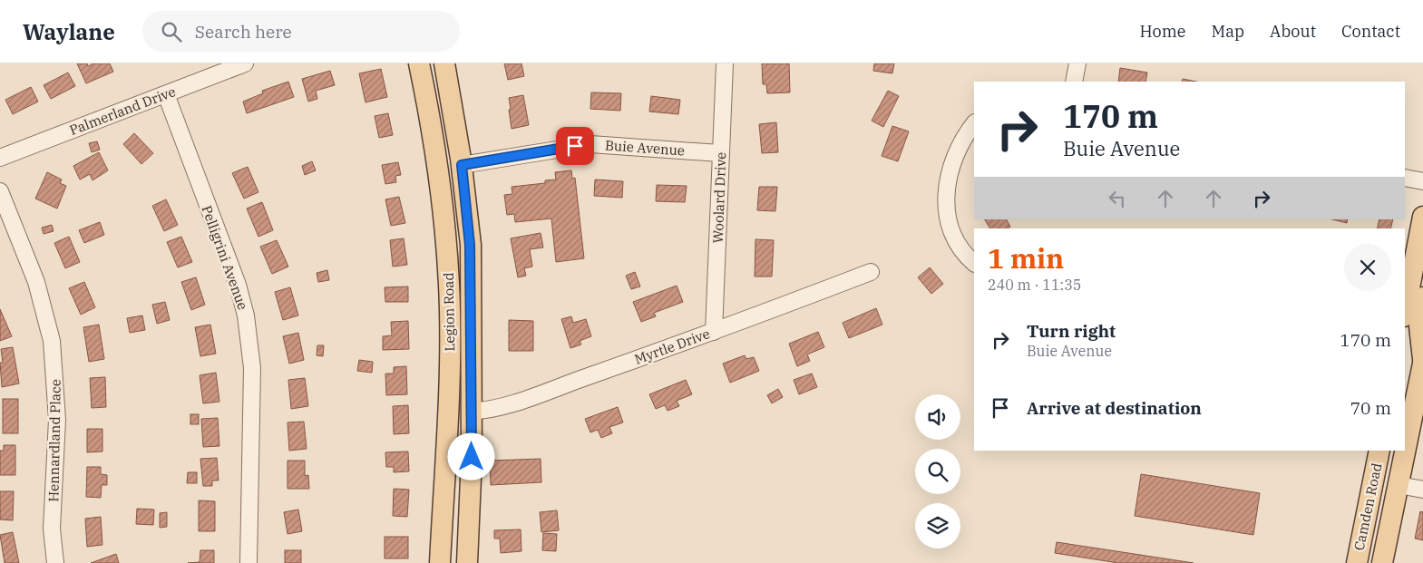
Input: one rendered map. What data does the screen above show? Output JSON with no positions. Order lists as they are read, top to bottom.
{
  "streets": {
    "main road": ["Legion Road", "Camden Road"],
    "street": [
      "Palmerland Drive",
      "Buie Avenue",
      "Woolard Drive",
      "Pelligrini Avenue",
      "Myrtle Drive",
      "Hennardland Place"
    ]
  },
  "crossings": [
    ["Palmerland Drive", "Pelligrini Avenue"],
    ["Buie Avenue", "Woolard Drive"],
    ["Buie Avenue", "Legion Road"],
    ["Woolard Drive", "Myrtle Drive"],
    ["Legion Road", "Myrtle Drive"]
  ],
  "page": {
    "header": "Waylane",
    "search": "Search here",
    "nav": [
      "Home",
      "Map",
      "About",
      "Contact"
    ],
    "turn": ["170 m", "Buie Avenue"],
    "heading": ["1 min", "240 m · 11:35"],
    "list": [
      {
        "name": "Turn right",
        "note": "Buie Avenue",
        "value": "170 m"
      },
      {
        "name": "Arrive at destination",
        "value": "70 m"
      }
    ]
  }
}
